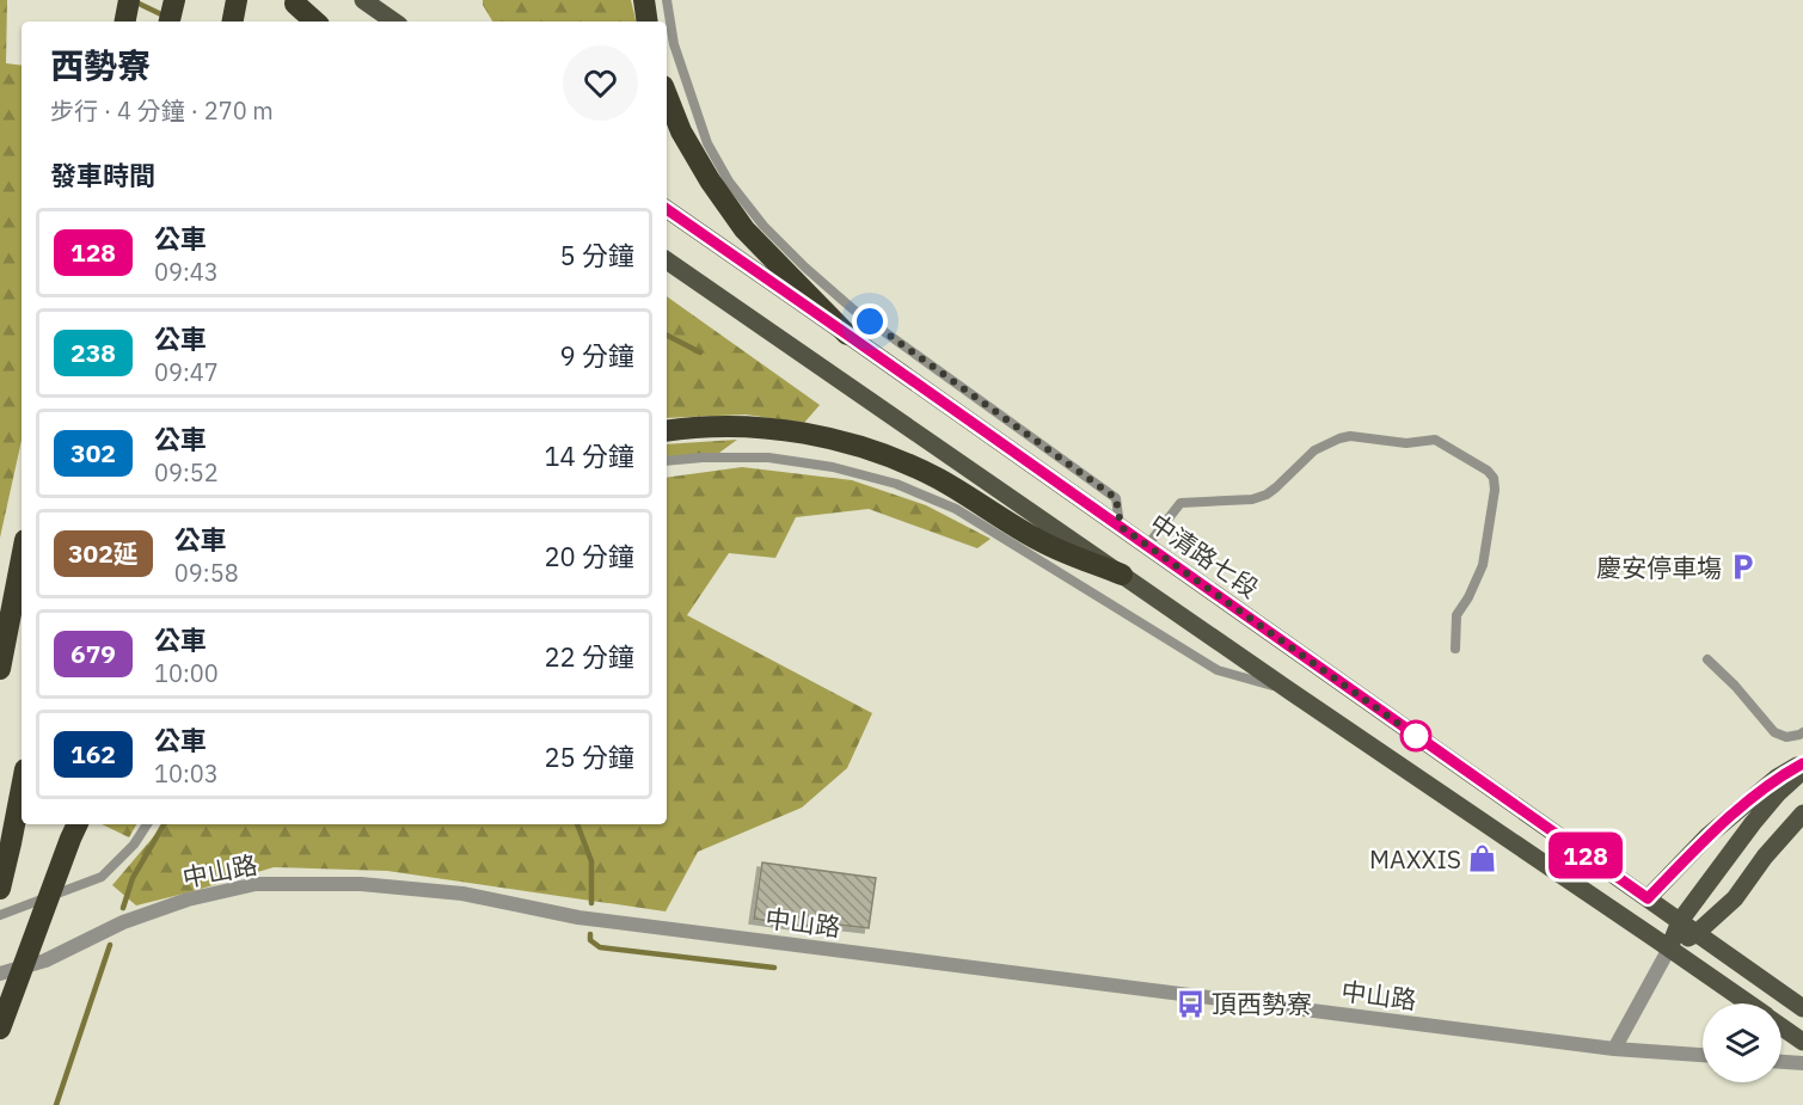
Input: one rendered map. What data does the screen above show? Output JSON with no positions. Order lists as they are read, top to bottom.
{
  "streets": {
    "main road": ["中清路七段"],
    "street": ["中山路"]
  },
  "places": {
    "parking": ["慶安停車塲"],
    "shop": ["MAXXIS"],
    "bus stop": ["頂西勢寮"]
  },
  "lines": ["bus line 128"],
  "page": {
    "on_map": "128",
    "heading": [
      ["西勢寮", "步行 · 4 分鐘 · 270 m"],
      "發車時間"
    ],
    "list": [
      {
        "mark": "128",
        "name": "公車",
        "note": "09:43",
        "value": "5 分鐘"
      },
      {
        "mark": "238",
        "name": "公車",
        "note": "09:47",
        "value": "9 分鐘"
      },
      {
        "mark": "302",
        "name": "公車",
        "note": "09:52",
        "value": "14 分鐘"
      },
      {
        "mark": "302延",
        "name": "公車",
        "note": "09:58",
        "value": "20 分鐘"
      },
      {
        "mark": "679",
        "name": "公車",
        "note": "10:00",
        "value": "22 分鐘"
      },
      {
        "mark": "162",
        "name": "公車",
        "note": "10:03",
        "value": "25 分鐘"
      }
    ]
  }
}
